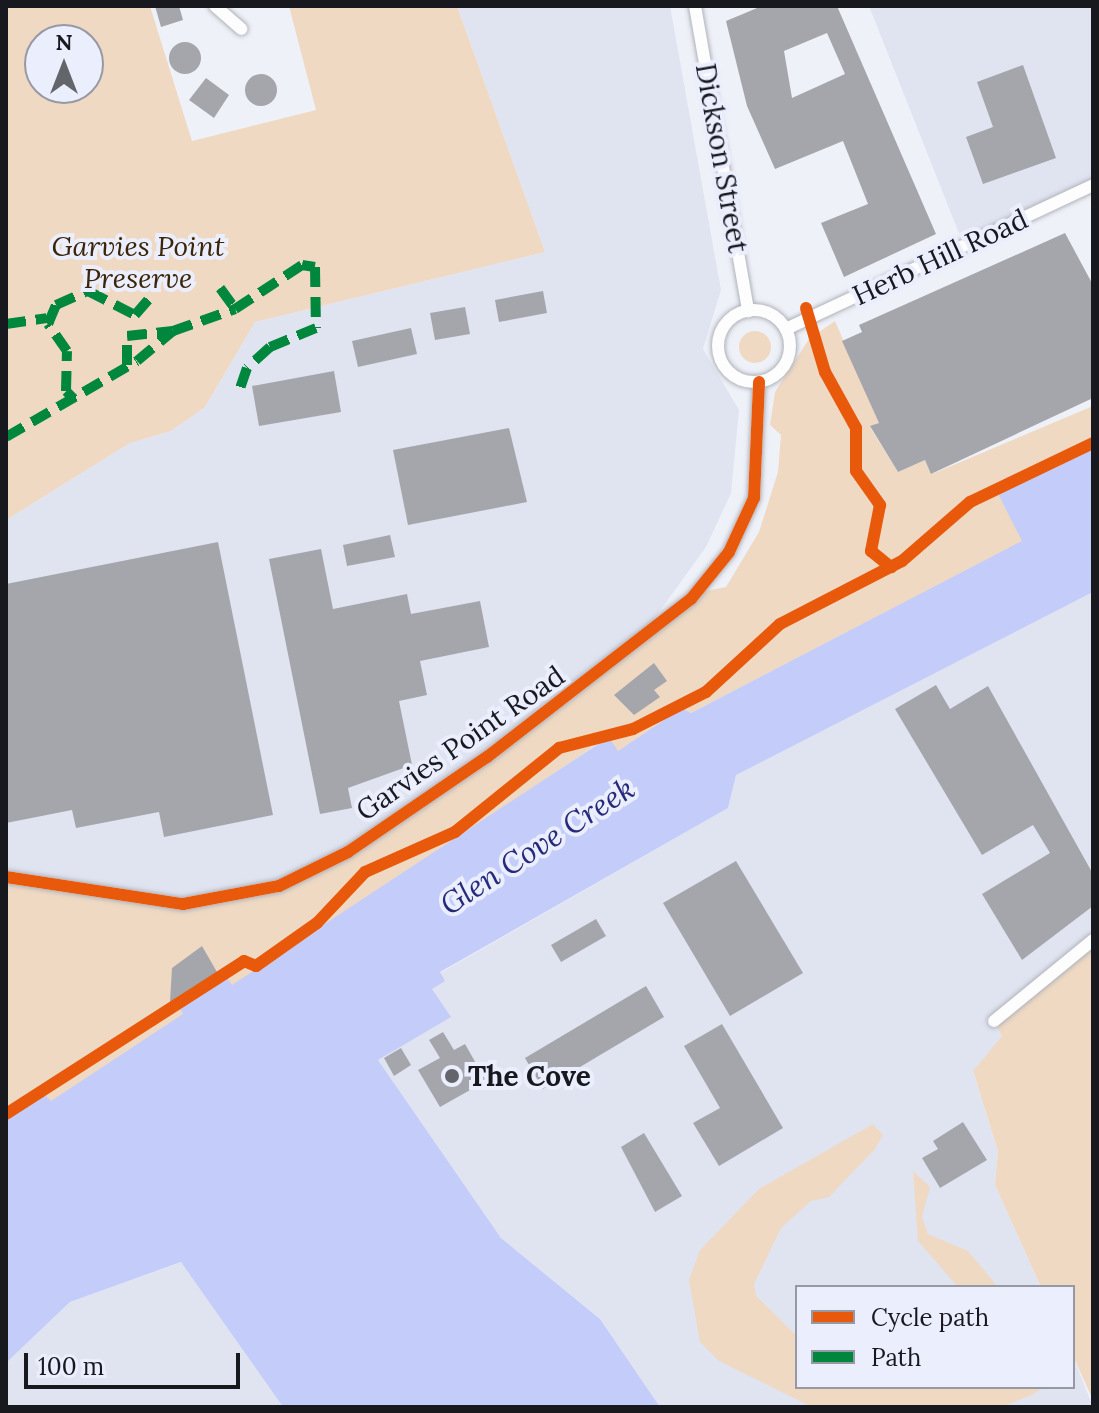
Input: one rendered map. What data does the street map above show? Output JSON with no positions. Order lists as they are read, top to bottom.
{
  "streets": {
    "street": ["Dickson Street", "Herb Hill Road", "Garvies Point Road"]
  },
  "crossings": [
    ["Dickson Street", "Herb Hill Road"],
    ["Dickson Street", "Garvies Point Road"],
    ["Herb Hill Road", "Garvies Point Road"]
  ],
  "water": ["Glen Cove Creek"],
  "parks": ["Garvies Point Preserve"],
  "places": ["The Cove"],
  "legend": ["Cycle path", "Path"],
  "scale_bar": "100 m",
  "north": "top"
}
